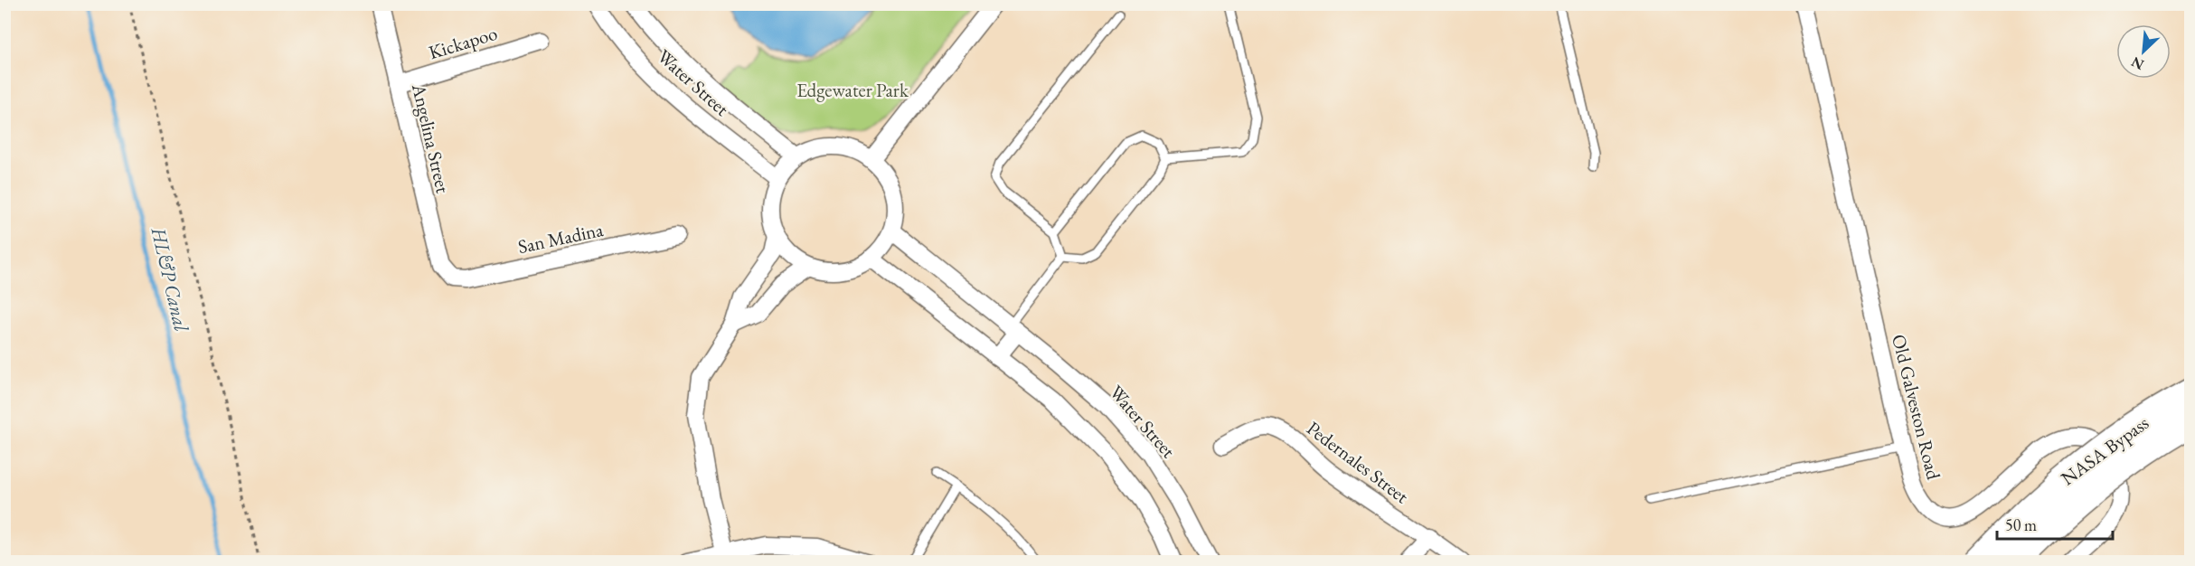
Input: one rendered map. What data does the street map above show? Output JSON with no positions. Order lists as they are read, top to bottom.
{
  "streets": {
    "highway": ["NASA Bypass"],
    "street": [
      "Kickapoo",
      "Water Street",
      "Angelina Street",
      "San Madina",
      "Old Galveston Road",
      "Pedernales Street"
    ]
  },
  "crossings": [
    ["Kickapoo", "Angelina Street"],
    ["Angelina Street", "San Madina"]
  ],
  "water": ["HL&P Canal"],
  "parks": ["Edgewater Park"],
  "scale_bar": "50 m",
  "north": "bottom left"
}
